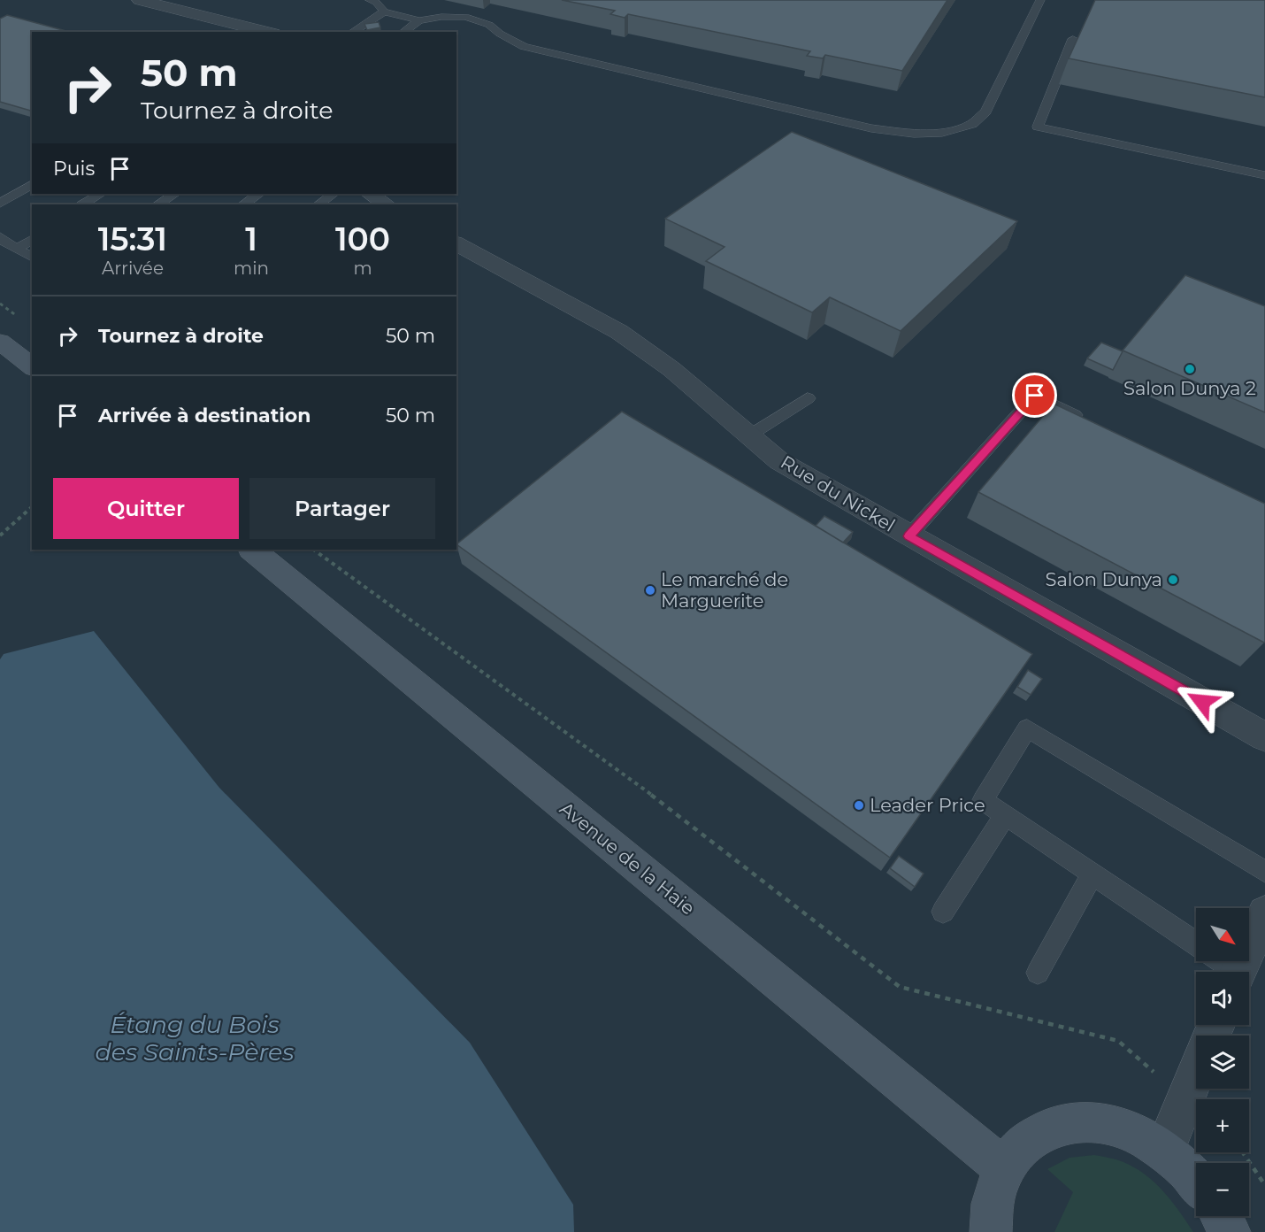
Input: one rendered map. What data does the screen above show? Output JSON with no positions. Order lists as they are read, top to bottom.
{
  "streets": {
    "street": ["Rue du Nickel", "Avenue de la Haie"]
  },
  "water": ["Étang du Bois des Saints-Pères"],
  "places": [
    "Salon Dunya 2",
    "Salon Dunya",
    "Le marché de Marguerite",
    "Leader Price"
  ],
  "north": "bottom right",
  "page": {
    "turn": ["50 m", "Tournez à droite"],
    "then": "Puis",
    "eta": [
      "15:31",
      "Arrivée",
      "1",
      "min",
      "100",
      "m"
    ],
    "list": [
      {
        "name": "Tournez à droite",
        "value": "50 m"
      },
      {
        "name": "Arrivée à destination",
        "value": "50 m"
      }
    ],
    "buttons": ["Quitter", "Partager"],
    "map_buttons": ["+", "−"]
  }
}
